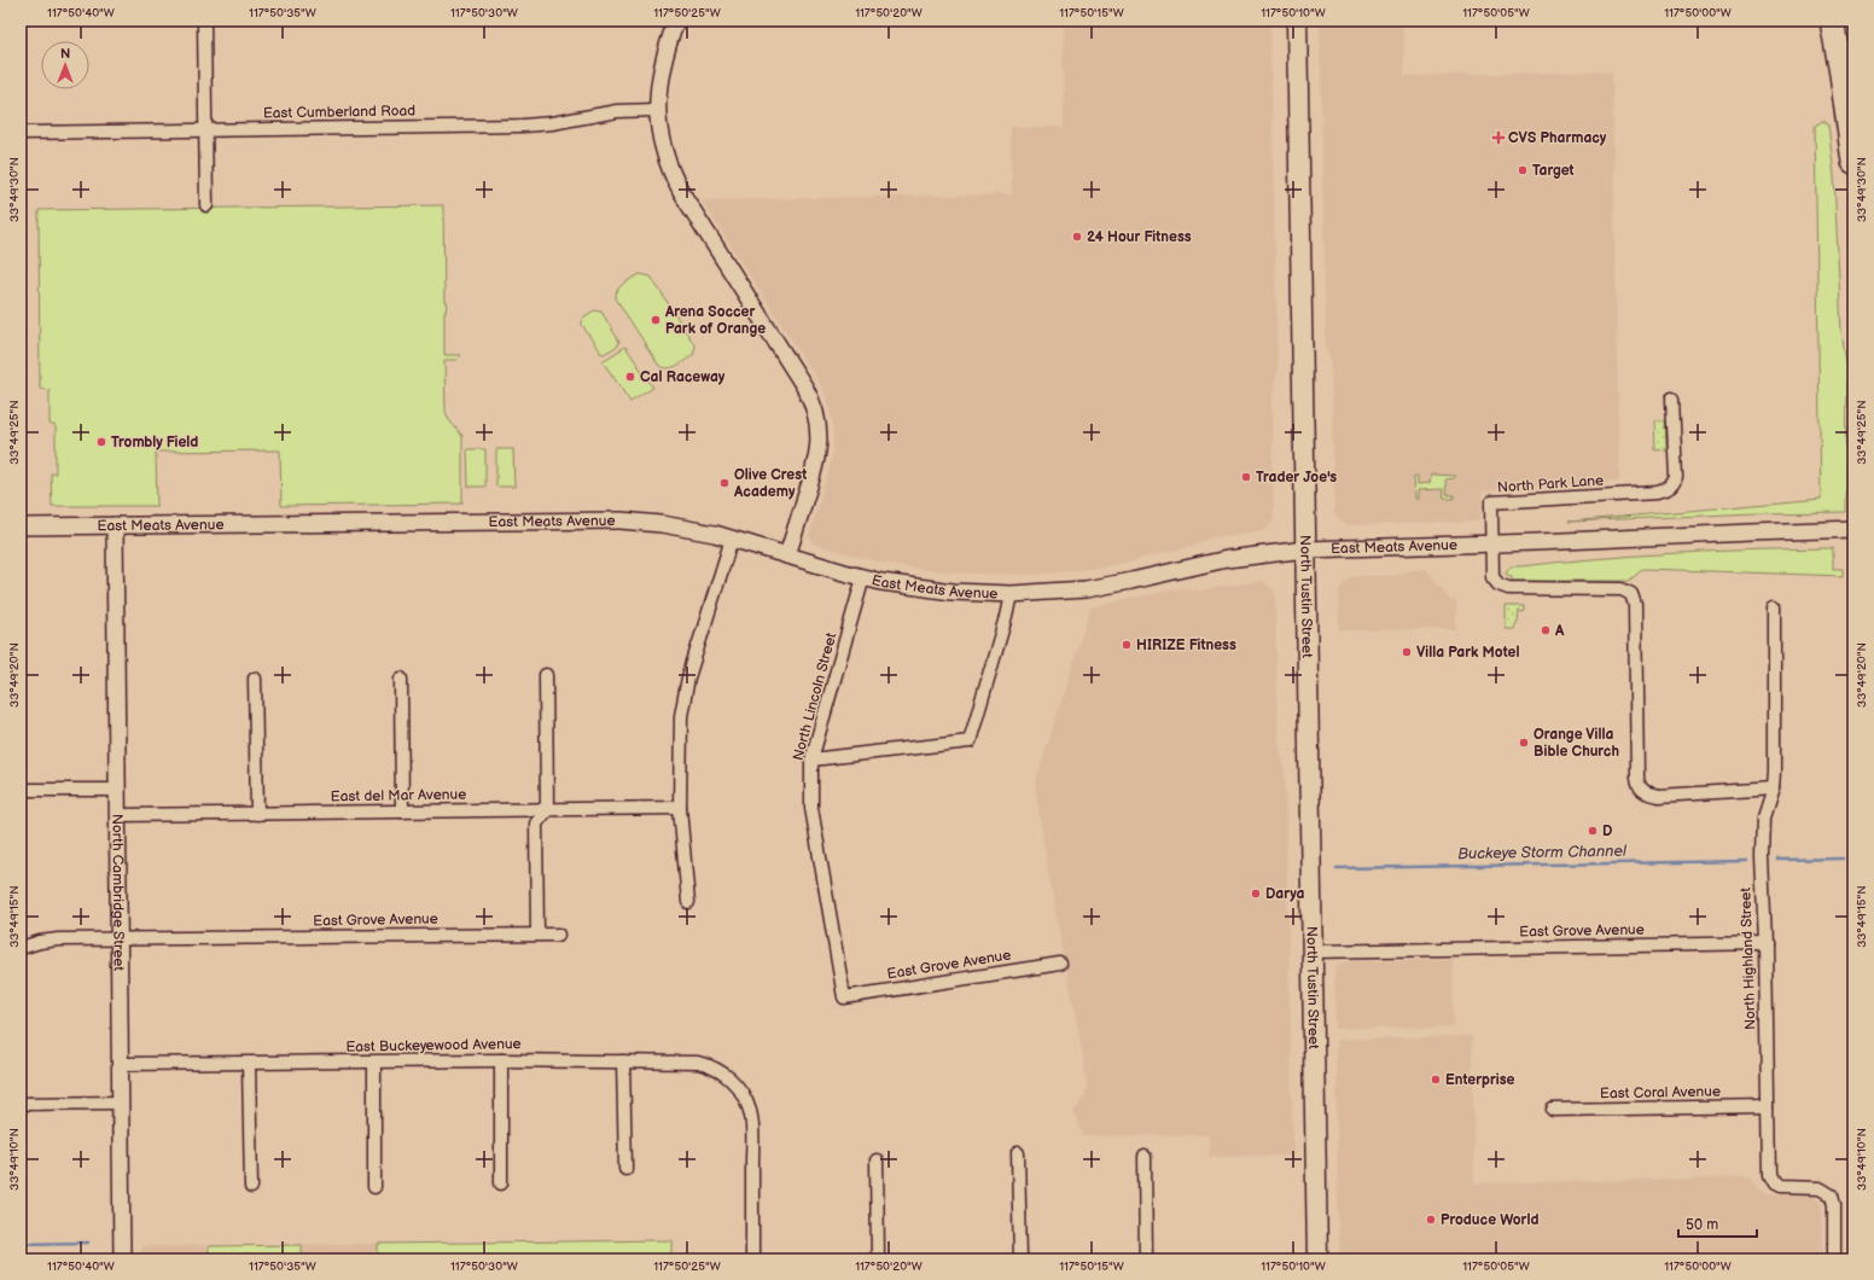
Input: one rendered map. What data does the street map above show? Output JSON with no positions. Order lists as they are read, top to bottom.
{
  "streets": {
    "main road": ["North Tustin Street"],
    "street": [
      "East Cumberland Road",
      "North Park Lane",
      "East Meats Avenue",
      "North Lincoln Street",
      "East del Mar Avenue",
      "North Cambridge Street",
      "East Grove Avenue",
      "North Highland Street",
      "East Buckeyewood Avenue",
      "East Coral Avenue"
    ]
  },
  "crossings": [
    ["North Park Lane", "East Meats Avenue"],
    ["North Park Lane", "North Highland Street"],
    ["East Meats Avenue", "North Tustin Street"],
    ["East Meats Avenue", "North Lincoln Street"],
    ["East Meats Avenue", "North Cambridge Street"],
    ["North Tustin Street", "East Grove Avenue"],
    ["North Lincoln Street", "East Grove Avenue"],
    ["East del Mar Avenue", "North Cambridge Street"],
    ["North Cambridge Street", "East Grove Avenue"],
    ["North Cambridge Street", "East Buckeyewood Avenue"],
    ["East Grove Avenue", "North Highland Street"],
    ["North Highland Street", "East Coral Avenue"]
  ],
  "water": ["Buckeye Storm Channel"],
  "places": {
    "health": ["CVS Pharmacy"],
    "other": [
      "Target",
      "24 Hour Fitness",
      "Arena Soccer Park of Orange",
      "Cal Raceway",
      "Trombly Field",
      "Trader Joe's",
      "Olive Crest Academy",
      "A",
      "HIRIZE Fitness",
      "Villa Park Motel",
      "Orange Villa Bible Church",
      "D",
      "Darya",
      "Enterprise",
      "Produce World"
    ]
  },
  "scale_bar": "50 m",
  "north": "top",
  "coordinates": [
    "117°50'40\"W",
    "117°50'35\"W",
    "117°50'30\"W",
    "117°50'25\"W",
    "117°50'20\"W",
    "117°50'15\"W",
    "117°50'10\"W",
    "117°50'05\"W",
    "117°50'00\"W",
    "33°49'30\"N",
    "33°49'25\"N",
    "33°49'20\"N",
    "33°49'15\"N",
    "33°49'10\"N"
  ]
}
